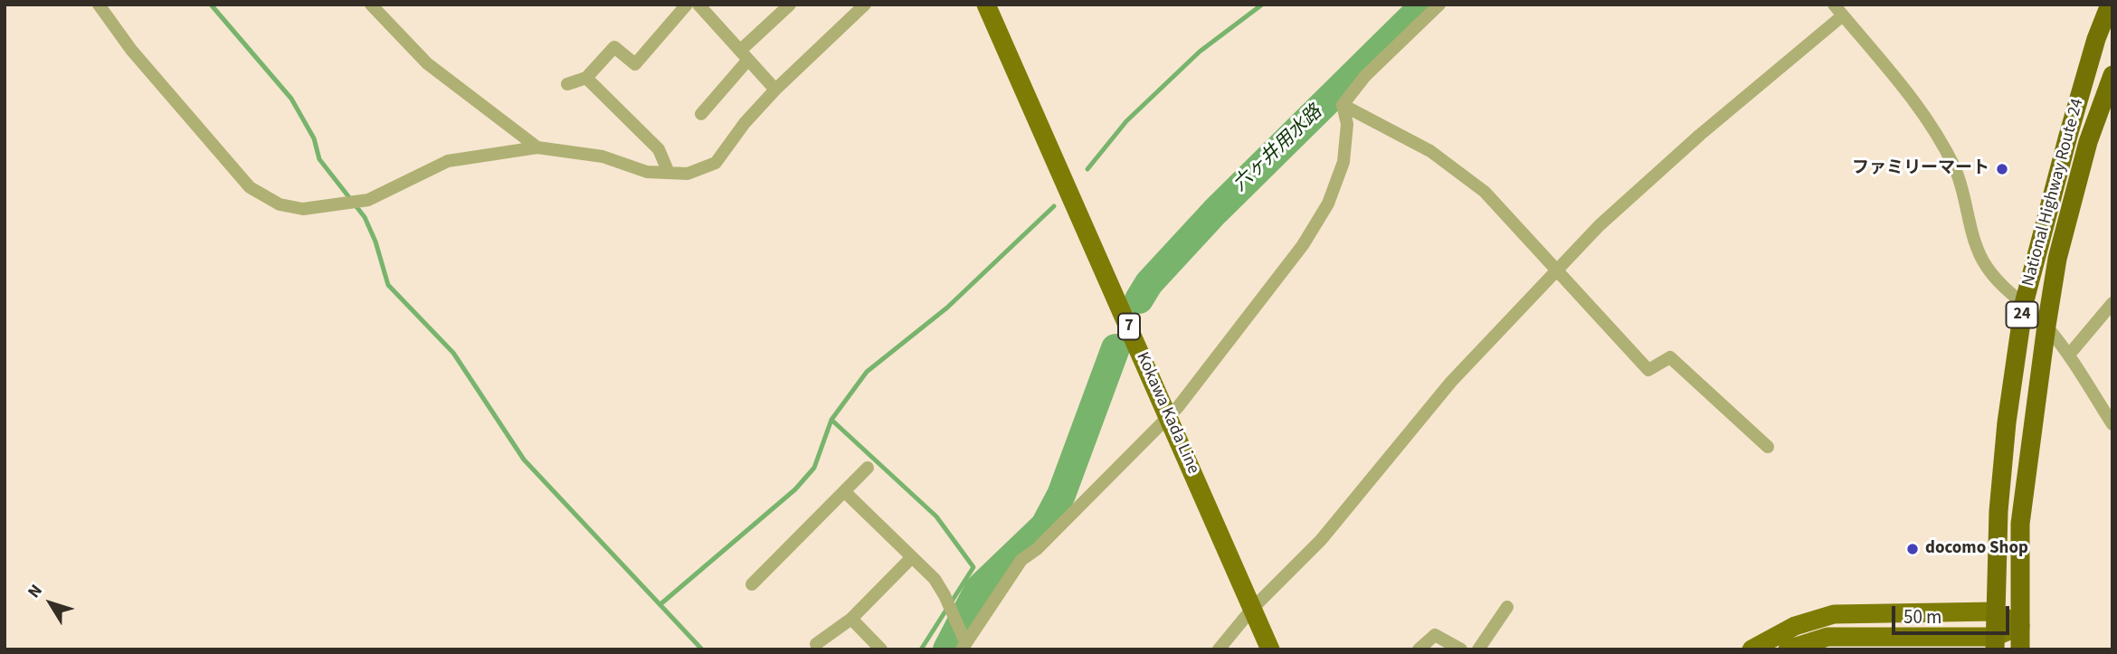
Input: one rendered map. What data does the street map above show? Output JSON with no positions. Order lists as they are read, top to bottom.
{
  "streets": {
    "highway": ["National Highway Route 24", "24"],
    "main road": ["7", "Kokawa Kada Line"]
  },
  "water": ["六ヶ井用水路"],
  "places": ["ファミリーマート", "docomo Shop"],
  "scale_bar": "50 m",
  "north": "top left"
}
